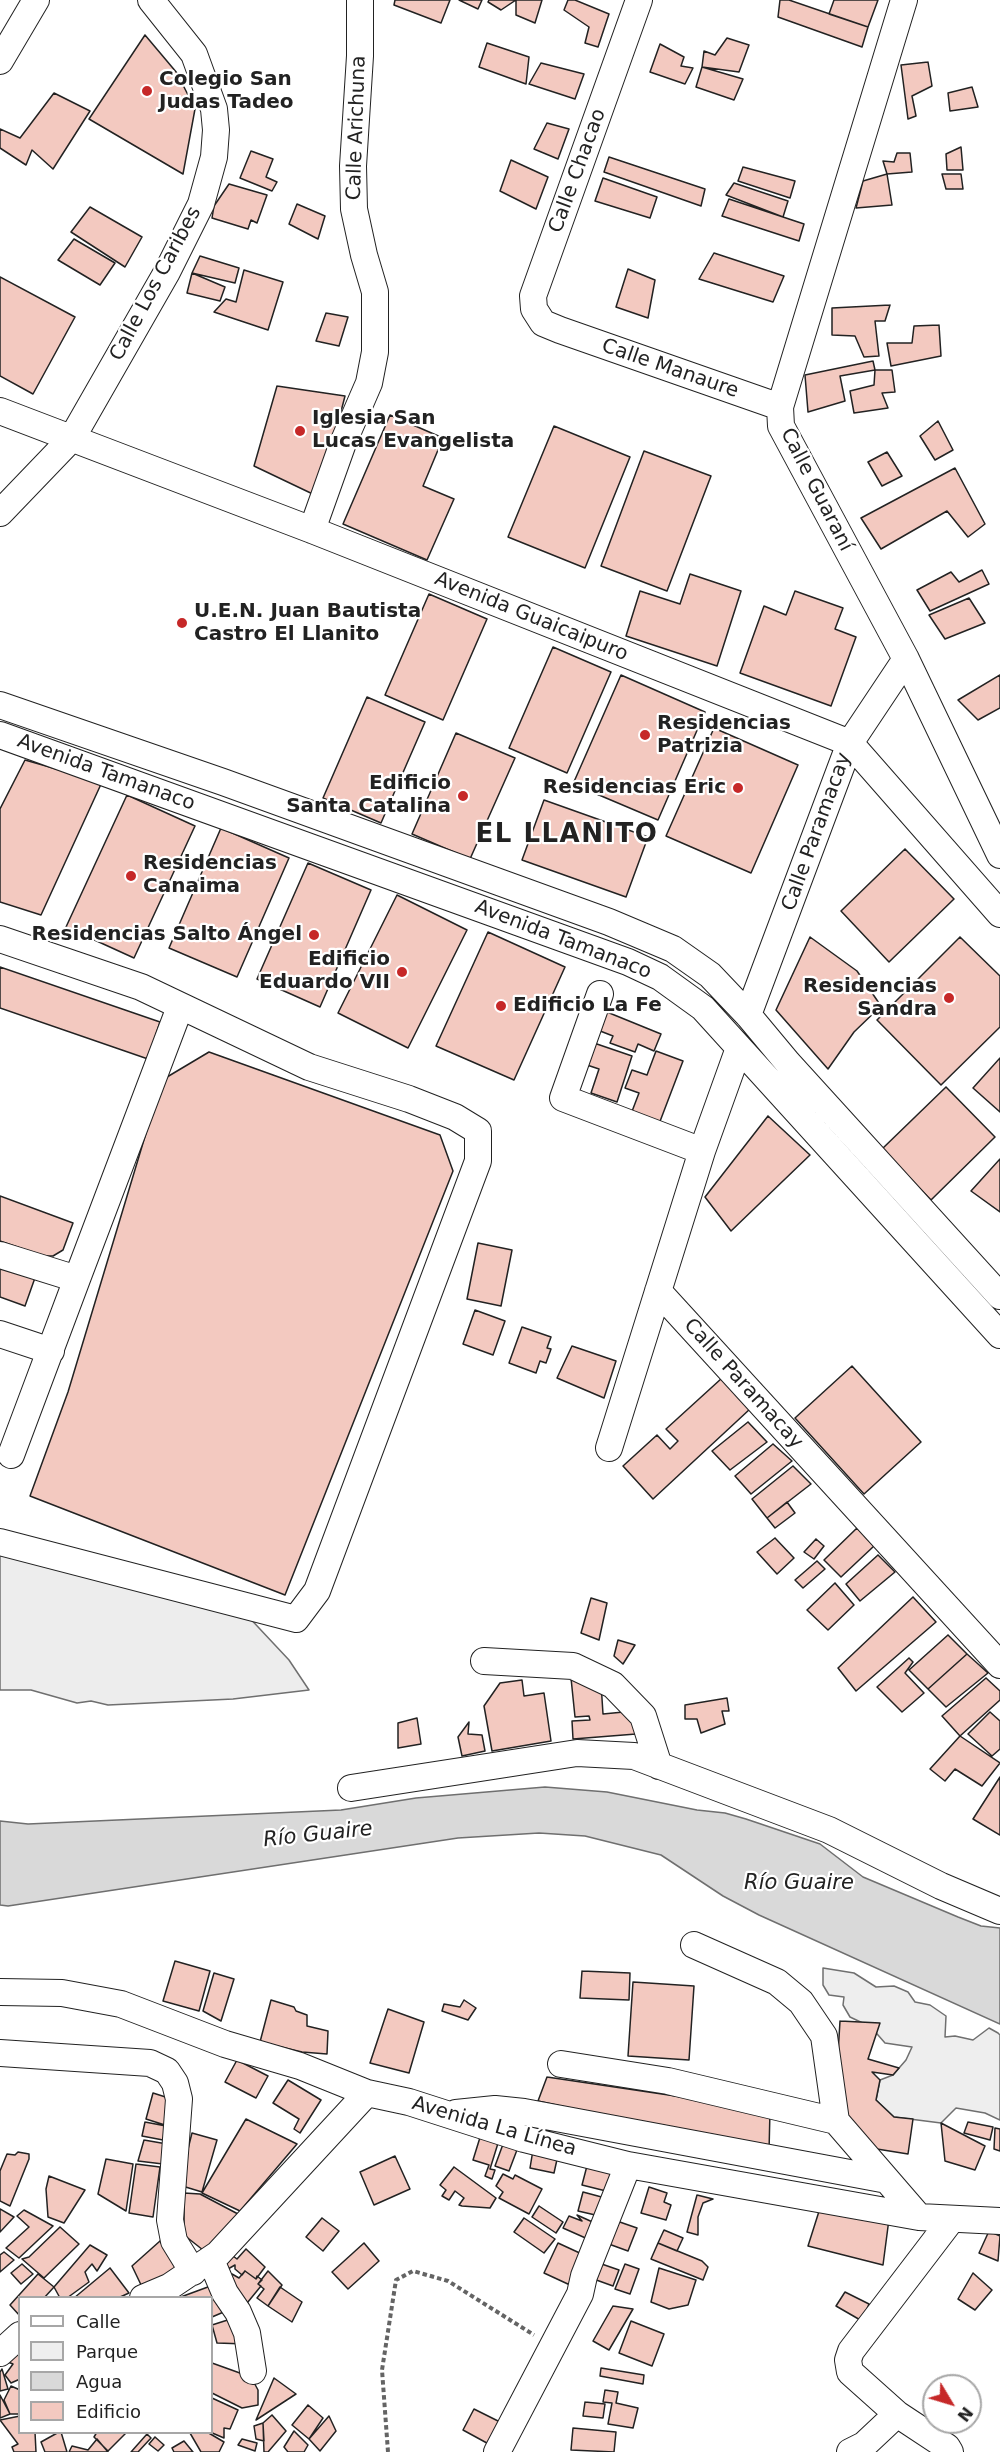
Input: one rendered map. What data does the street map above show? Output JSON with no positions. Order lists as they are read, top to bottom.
{
  "streets": {
    "street": [
      "Calle Arichuna",
      "Calle Chacao",
      "Calle Los Caribes",
      "Calle Manaure",
      "Calle Guaraní",
      "Avenida Guaicaipuro",
      "Avenida Tamanaco",
      "Calle Paramacay",
      "Avenida La Línea"
    ]
  },
  "crossings": [
    ["Calle Arichuna", "Avenida Guaicaipuro"],
    ["Calle Chacao", "Calle Manaure"],
    ["Calle Los Caribes", "Avenida Guaicaipuro"],
    ["Calle Manaure", "Calle Guaraní"],
    ["Calle Guaraní", "Calle Paramacay"],
    ["Avenida Guaicaipuro", "Calle Paramacay"],
    ["Avenida Tamanaco", "Calle Paramacay"]
  ],
  "districts": ["EL LLANITO"],
  "water": ["Río Guaire"],
  "places": [
    "Colegio San Judas Tadeo",
    "Iglesia San Lucas Evangelista",
    "U.E.N. Juan Bautista Castro El Llanito",
    "Residencias Patrizia",
    "Residencias Eric",
    "Edificio Santa Catalina",
    "Residencias Canaima",
    "Residencias Salto Ángel",
    "Edificio Eduardo VII",
    "Residencias Sandra",
    "Edificio La Fe"
  ],
  "legend": [
    "Calle",
    "Parque",
    "Agua",
    "Edificio"
  ],
  "north": "bottom right"
}
